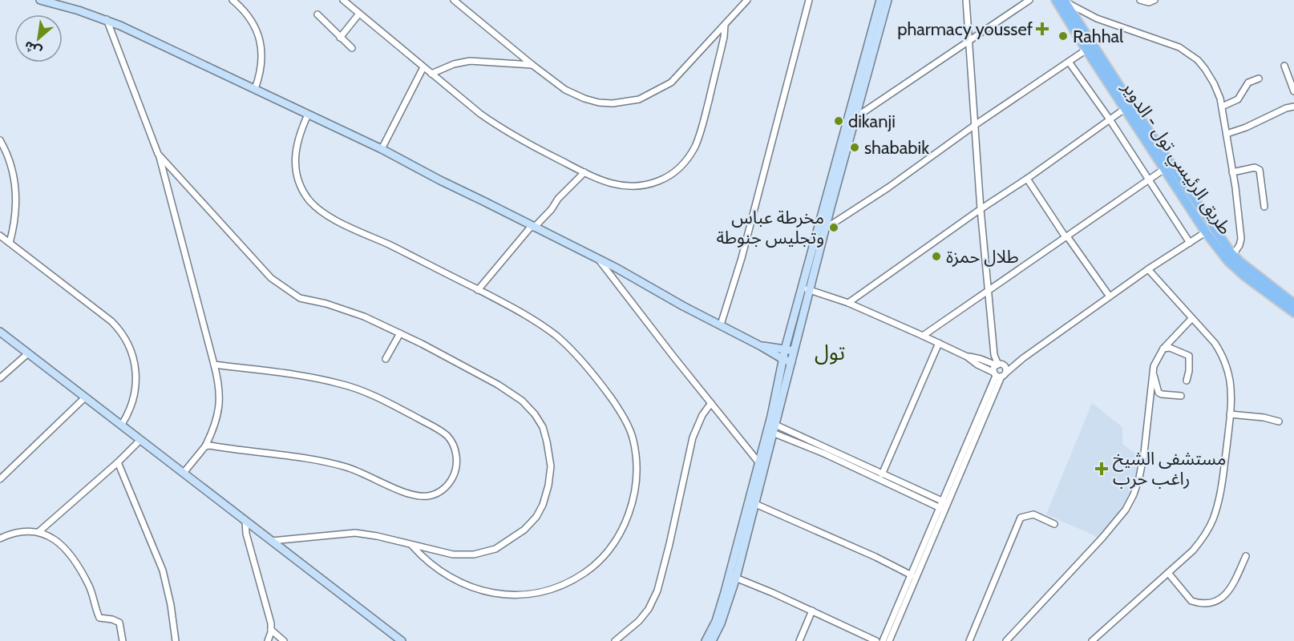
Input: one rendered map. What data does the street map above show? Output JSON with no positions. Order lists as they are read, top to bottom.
{
  "streets": {
    "main road": ["طريق الرئيسي تول - الدوير"]
  },
  "districts": ["تول"],
  "places": {
    "health": ["pharmacy youssef", "مستشفى الشيخ راغب حرب"],
    "other": [
      "Rahhal",
      "dikanji",
      "shababik",
      "مخرطة عباس وتجليس جنوطة",
      "طلال حمزة"
    ]
  },
  "north": "bottom left"
}
